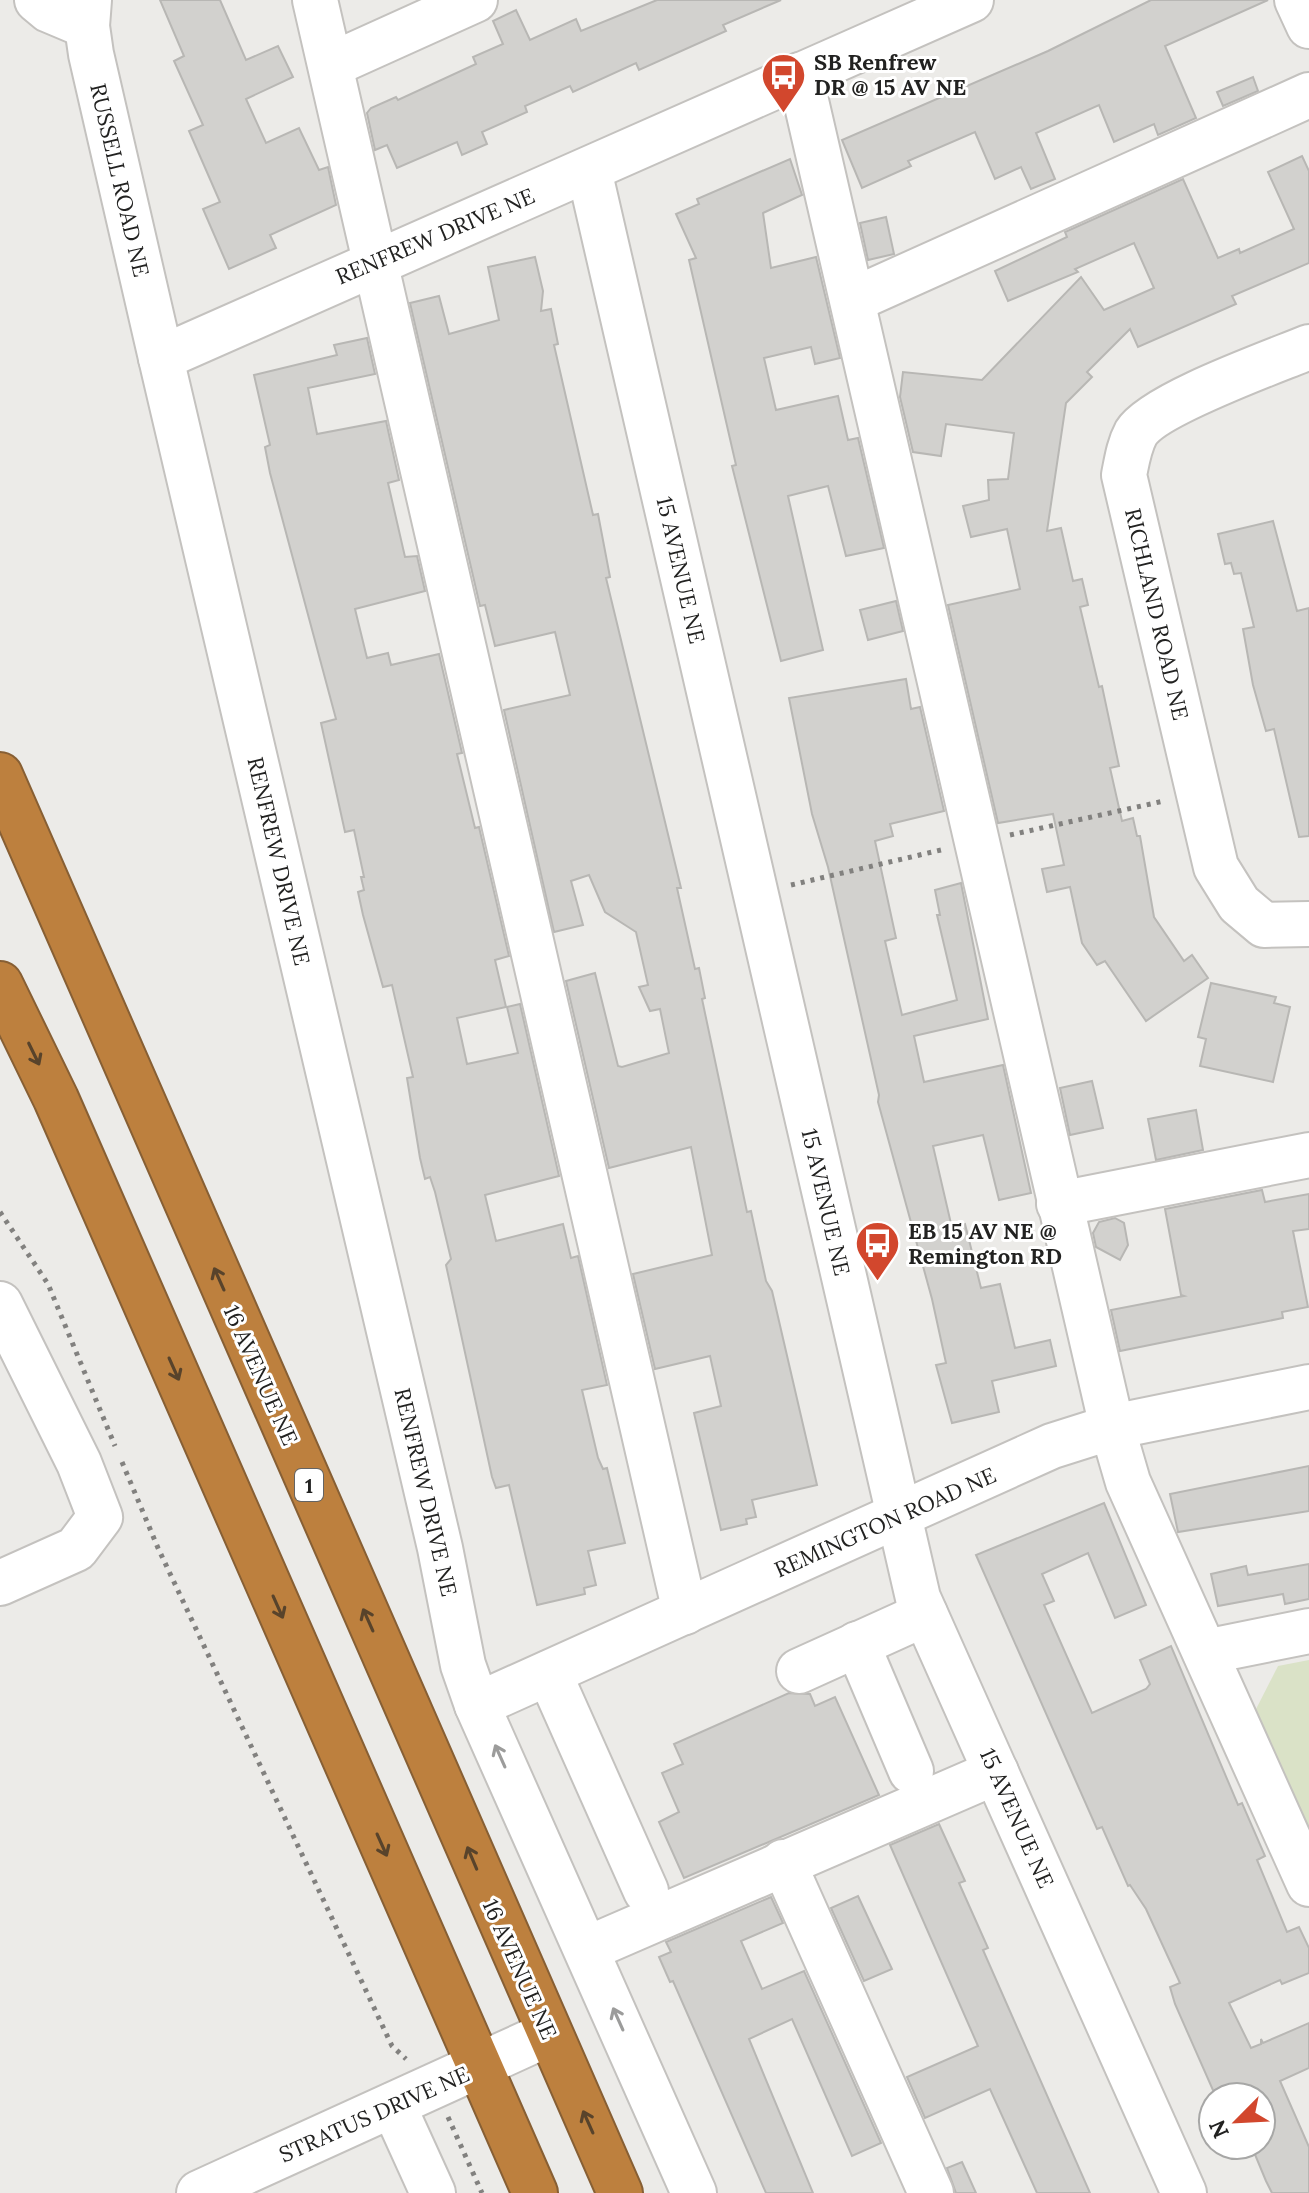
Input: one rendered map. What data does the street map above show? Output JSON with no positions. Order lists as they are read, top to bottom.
{
  "streets": {
    "highway": ["16 AVENUE NE", "1"],
    "street": [
      "RUSSELL ROAD NE",
      "RENFREW DRIVE NE",
      "15 AVENUE NE",
      "RICHLAND ROAD NE",
      "REMINGTON ROAD NE",
      "STRATUS DRIVE NE"
    ]
  },
  "crossings": [
    ["RUSSELL ROAD NE", "RENFREW DRIVE NE"],
    ["RENFREW DRIVE NE", "15 AVENUE NE"],
    ["RENFREW DRIVE NE", "REMINGTON ROAD NE"],
    ["15 AVENUE NE", "REMINGTON ROAD NE"],
    ["16 AVENUE NE", "STRATUS DRIVE NE"]
  ],
  "places": {
    "bus stop": ["SB Renfrew DR @ 15 AV NE", "EB 15 AV NE @ Remington RD"]
  },
  "north": "bottom left"
}
